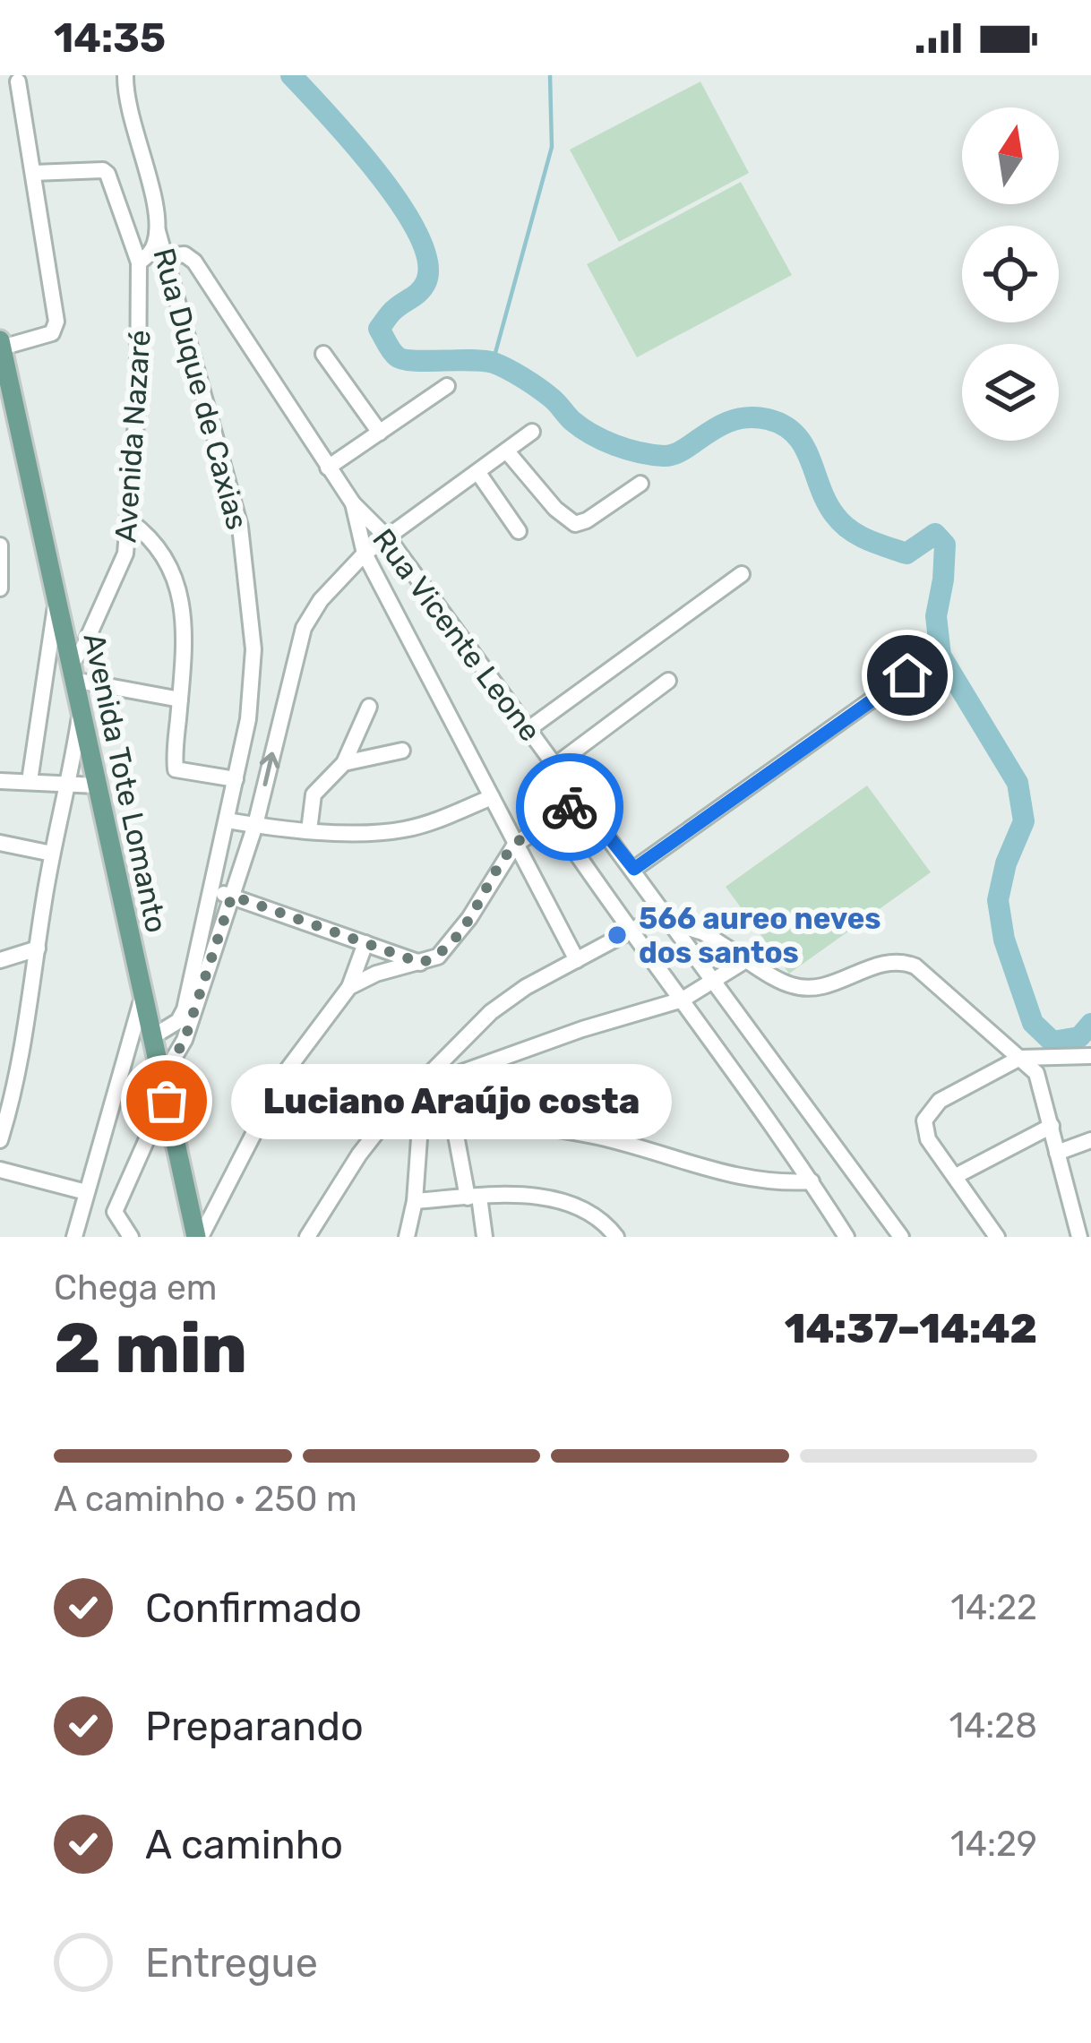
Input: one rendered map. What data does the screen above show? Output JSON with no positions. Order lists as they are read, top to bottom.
{
  "streets": {
    "main road": ["Avenida Tote Lomanto"],
    "street": ["Rua Duque de Caxias", "Avenida Nazaré", "Rua Vicente Leone"]
  },
  "crossings": [
    ["Rua Duque de Caxias", "Rua Vicente Leone"],
    ["Rua Duque de Caxias", "Avenida Tote Lomanto"],
    ["Avenida Nazaré", "Avenida Tote Lomanto"]
  ],
  "places": ["566 aureo neves dos santos", "Luciano Araújo costa"],
  "north": "top",
  "page": {
    "status": "14:35",
    "bubble": "Luciano Araújo costa",
    "heading": ["2 min", "Chega em", "14:37–14:42"],
    "bar": "A caminho · 250 m",
    "list": [
      ["Confirmado", "14:22"],
      ["Preparando", "14:28"],
      ["A caminho", "14:29"],
      "Entregue"
    ]
  }
}
